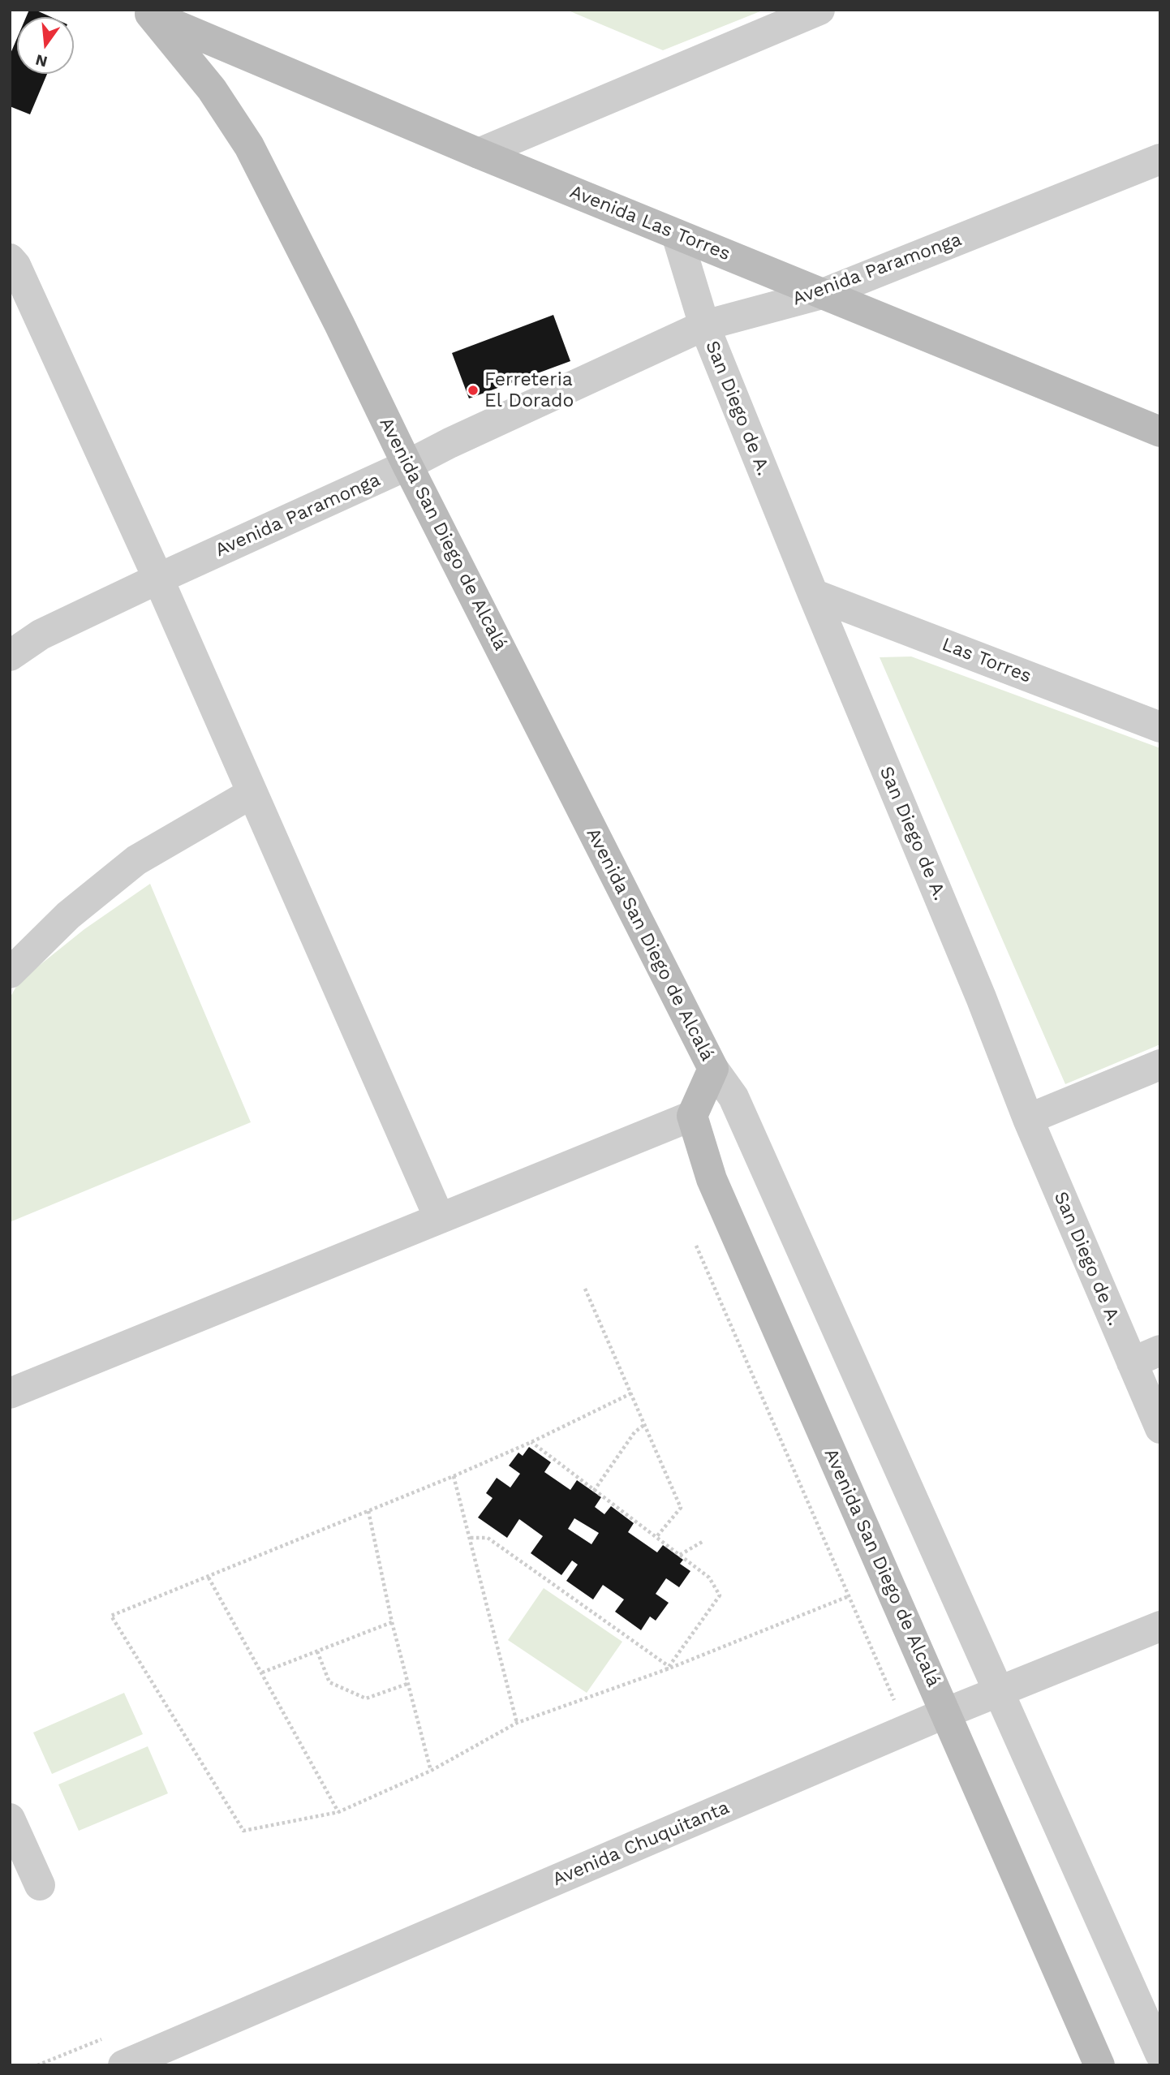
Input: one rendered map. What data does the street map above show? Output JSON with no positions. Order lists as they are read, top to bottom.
{
  "streets": {
    "street": [
      "Avenida Las Torres",
      "Avenida Paramonga",
      "San Diego de A.",
      "Avenida San Diego de Alcalá",
      "Las Torres",
      "Avenida Chuquitanta"
    ]
  },
  "crossings": [
    ["Avenida Las Torres", "Avenida Paramonga"],
    ["Avenida Las Torres", "San Diego de A."],
    ["Avenida Las Torres", "Avenida San Diego de Alcalá"],
    ["Avenida Paramonga", "San Diego de A."],
    ["Avenida Paramonga", "Avenida San Diego de Alcalá"],
    ["San Diego de A.", "Las Torres"],
    ["Avenida San Diego de Alcalá", "Avenida Chuquitanta"]
  ],
  "places": ["Ferreteria El Dorado"],
  "north": "bottom"
}
